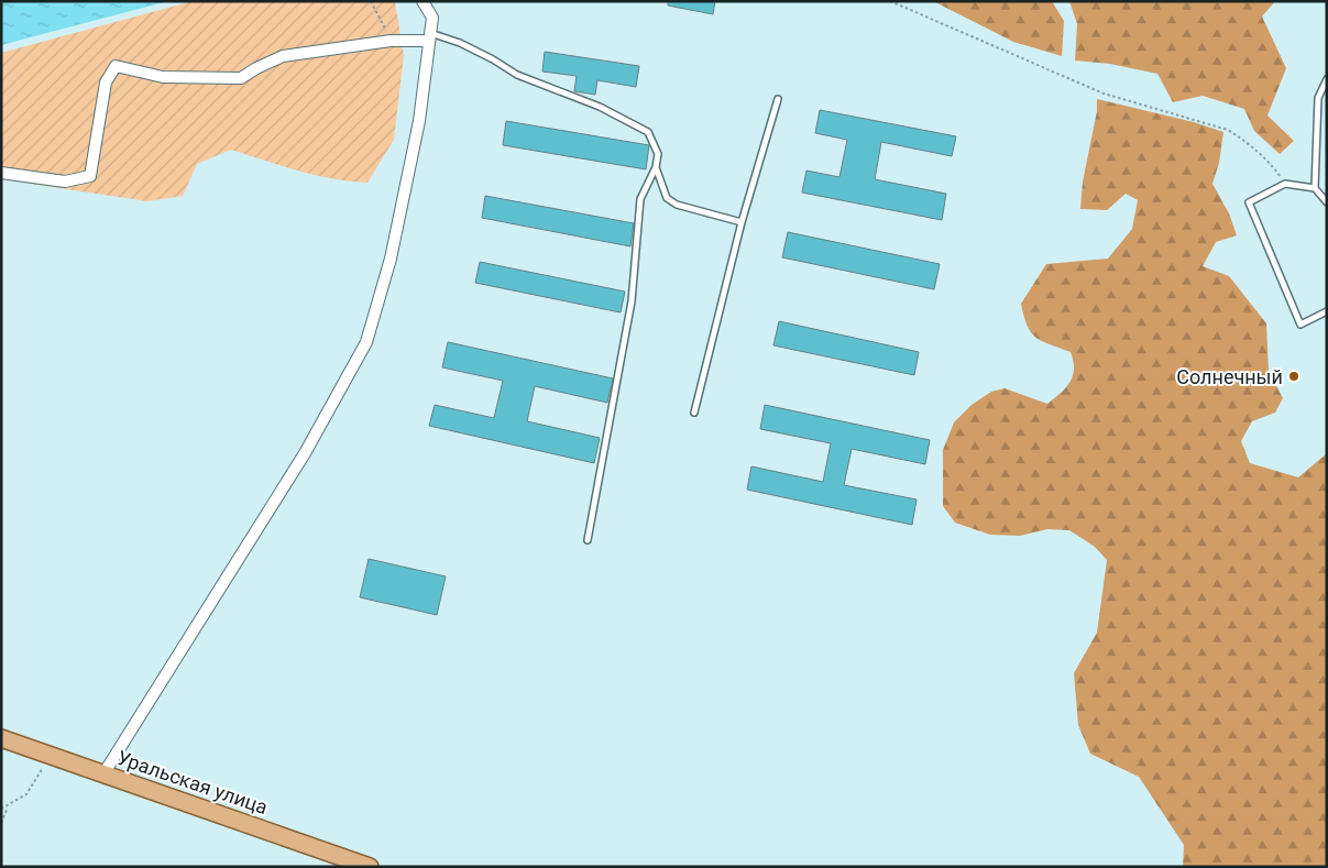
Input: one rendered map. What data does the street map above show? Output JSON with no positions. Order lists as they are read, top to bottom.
{
  "streets": {
    "main road": ["Уральская улица"]
  },
  "places": ["Солнечный"]
}
